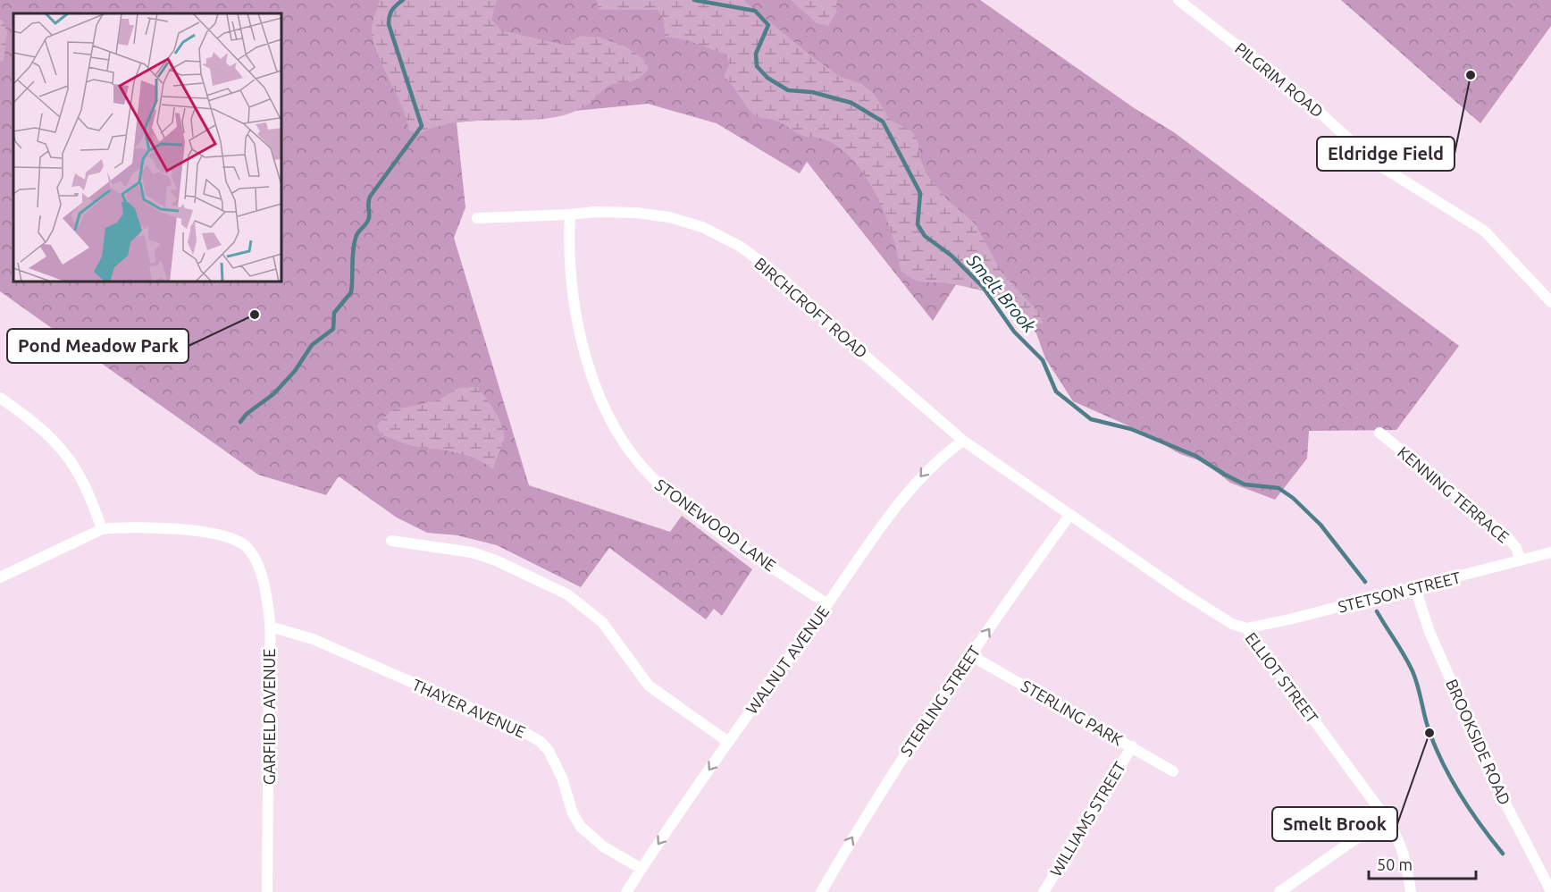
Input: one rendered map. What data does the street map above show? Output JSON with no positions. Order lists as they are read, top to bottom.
{
  "streets": {
    "street": [
      "PILGRIM ROAD",
      "BIRCHCROFT ROAD",
      "KENNING TERRACE",
      "STONEWOOD LANE",
      "STETSON STREET",
      "WALNUT AVENUE",
      "ELLIOT STREET",
      "STERLING STREET",
      "THAYER AVENUE",
      "STERLING PARK",
      "GARFIELD AVENUE",
      "BROOKSIDE ROAD",
      "WILLIAMS STREET"
    ]
  },
  "crossings": [
    ["BIRCHCROFT ROAD", "STONEWOOD LANE"],
    ["BIRCHCROFT ROAD", "WALNUT AVENUE"],
    ["BIRCHCROFT ROAD", "ELLIOT STREET"],
    ["KENNING TERRACE", "STETSON STREET"],
    ["STONEWOOD LANE", "WALNUT AVENUE"],
    ["STETSON STREET", "ELLIOT STREET"],
    ["STETSON STREET", "BROOKSIDE ROAD"],
    ["WALNUT AVENUE", "ELLIOT STREET"],
    ["WALNUT AVENUE", "THAYER AVENUE"],
    ["ELLIOT STREET", "STERLING STREET"],
    ["STERLING STREET", "STERLING PARK"],
    ["THAYER AVENUE", "GARFIELD AVENUE"],
    ["STERLING PARK", "WILLIAMS STREET"]
  ],
  "one_way": ["WALNUT AVENUE", "STERLING STREET"],
  "water": ["Smelt Brook"],
  "places": ["Eldridge Field", "Pond Meadow Park", "Smelt Brook"],
  "scale_bar": "50 m"
}
